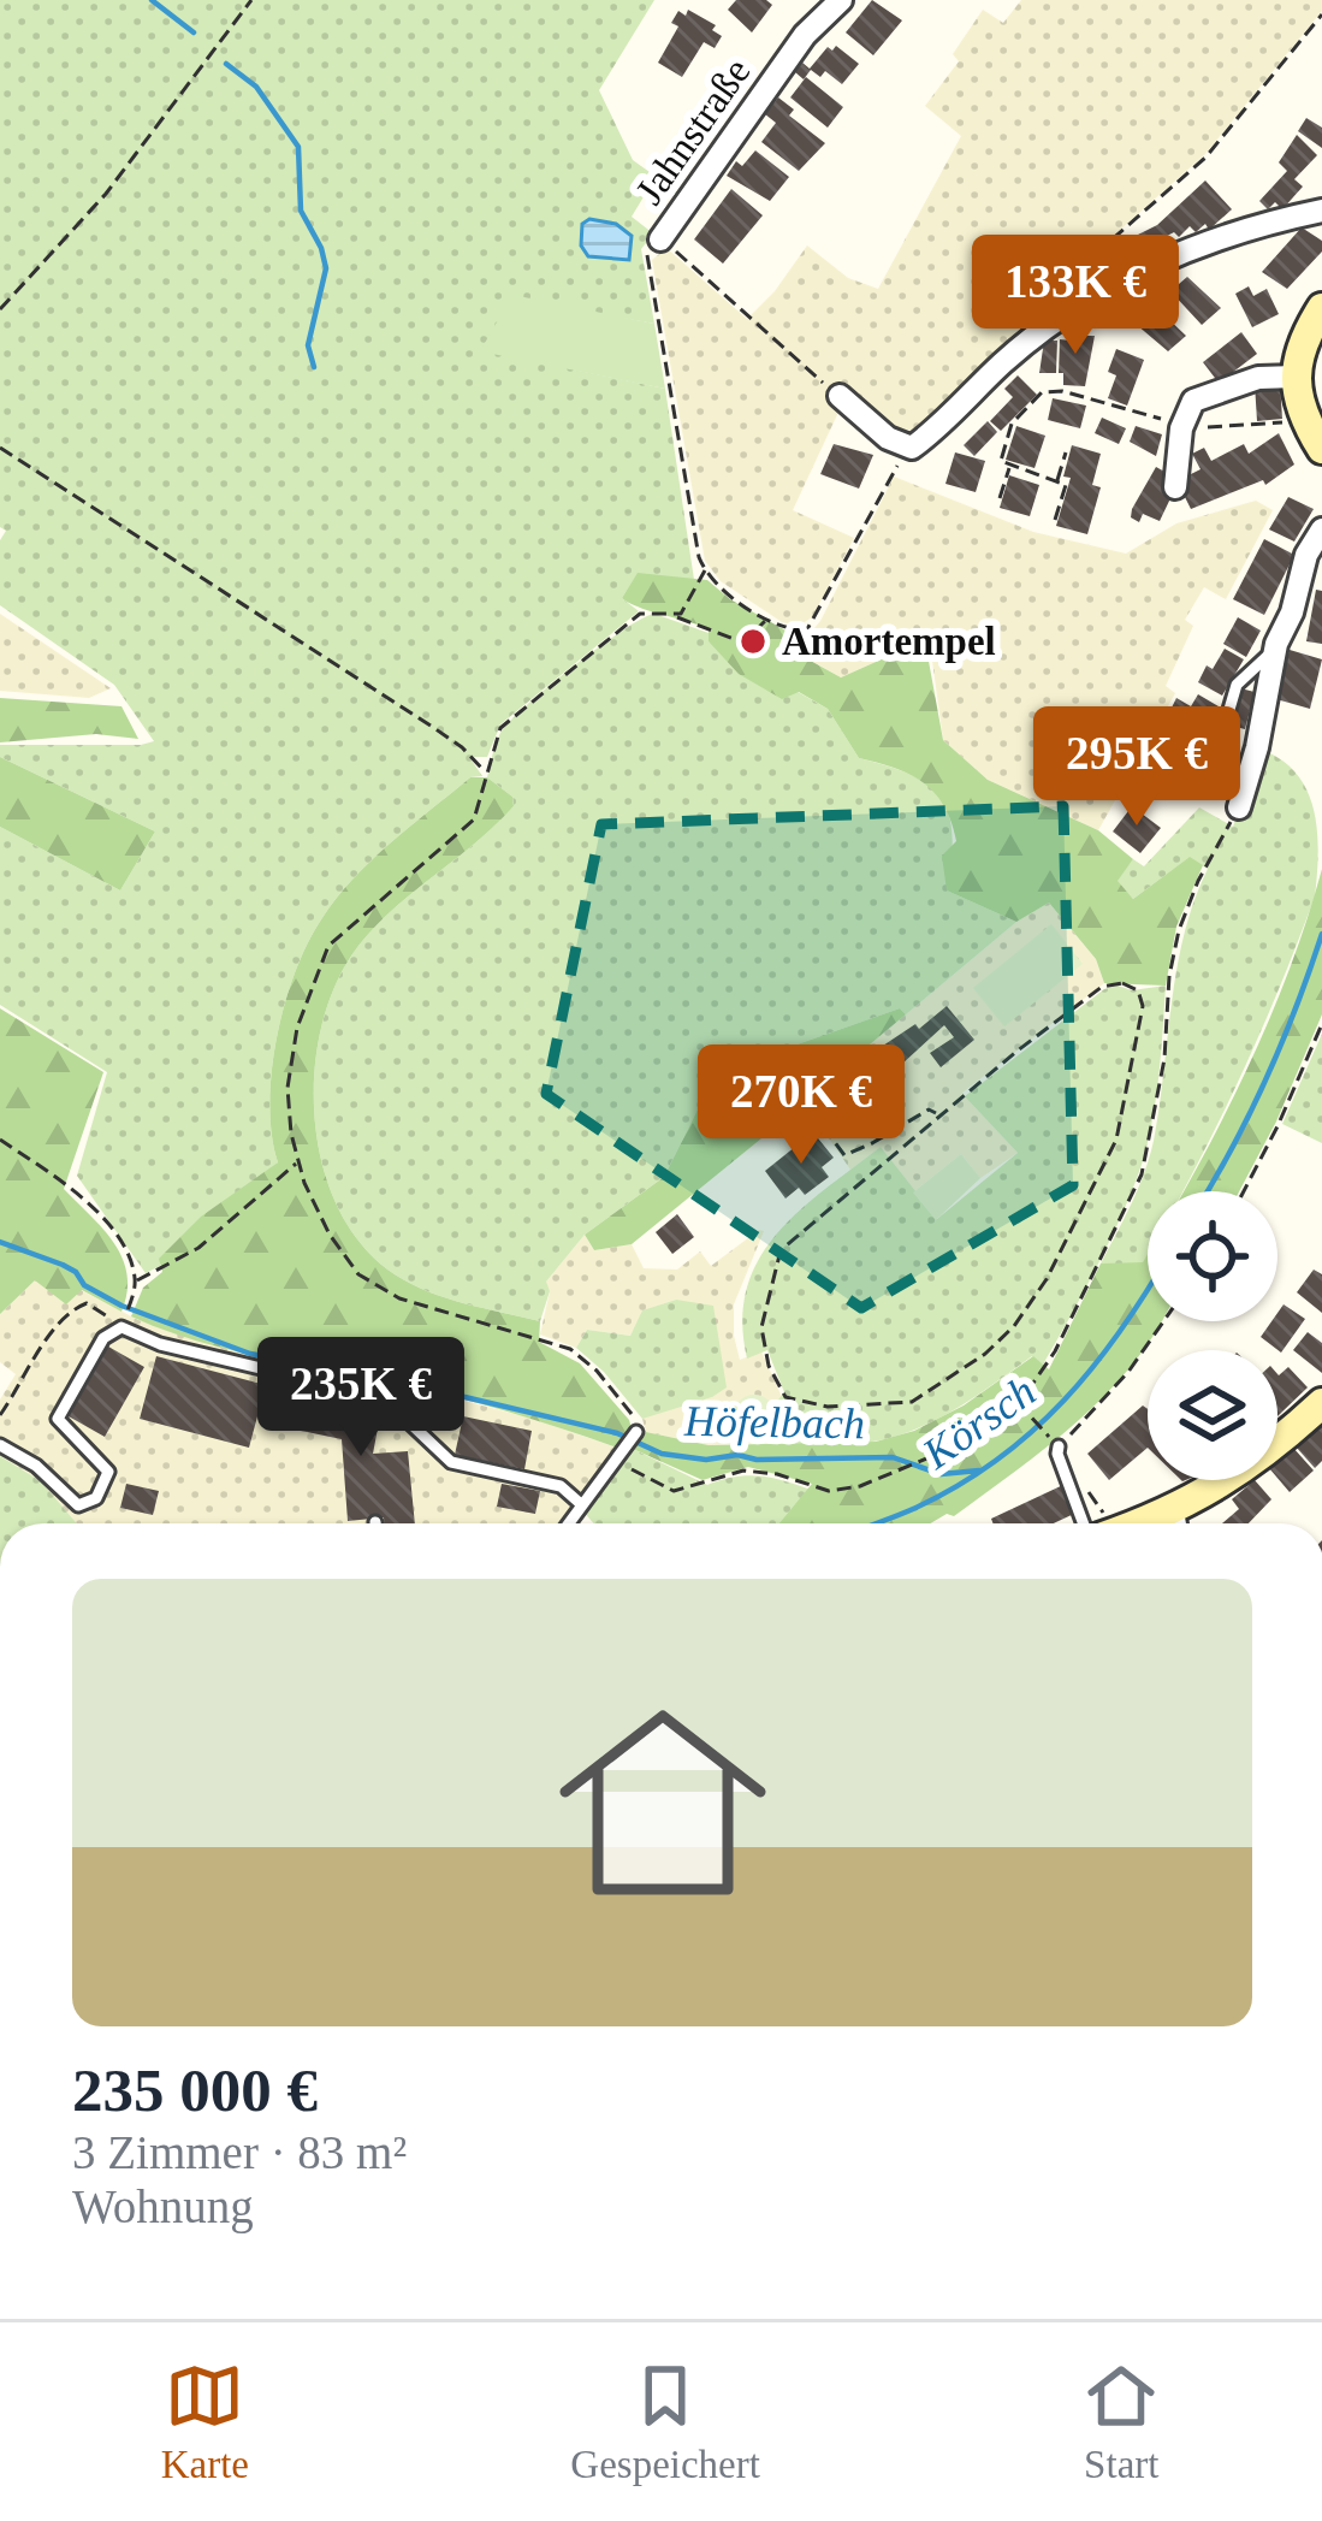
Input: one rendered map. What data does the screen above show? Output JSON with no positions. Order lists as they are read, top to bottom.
{
  "streets": {
    "street": ["Jahnstraße"]
  },
  "water": ["Höfelbach", "Körsch"],
  "places": ["Amortempel"],
  "page": {
    "price": [
      "133K €",
      "295K €",
      "270K €",
      "235K €"
    ],
    "list": [
      {
        "name": "235 000 €",
        "note": "3 Zimmer · 83 m² · Wohnung"
      }
    ],
    "tabs": ["Karte", "Gespeichert", "Start"]
  }
}
